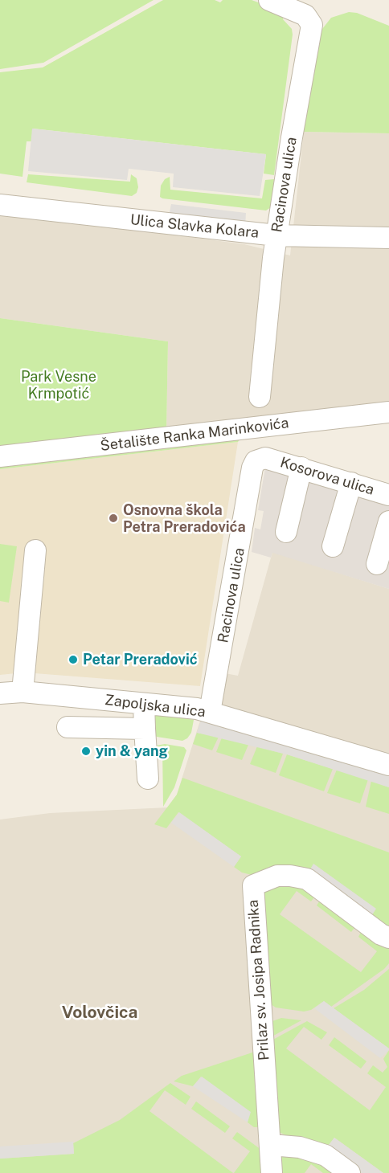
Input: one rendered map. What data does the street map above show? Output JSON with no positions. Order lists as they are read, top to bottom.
{
  "streets": {
    "street": [
      "Racinova ulica",
      "Ulica Slavka Kolara",
      "Šetalište Ranka Marinkovića",
      "Kosorova ulica",
      "Zapoljska ulica",
      "Prilaz sv. Josipa Radnika"
    ]
  },
  "crossings": [
    ["Racinova ulica", "Ulica Slavka Kolara"],
    ["Racinova ulica", "Kosorova ulica"],
    ["Racinova ulica", "Zapoljska ulica"]
  ],
  "districts": ["Volovčica"],
  "parks": ["Park Vesne Krmpotić"],
  "places": ["Osnovna škola Petra Preradovića", "Petar Preradović", "yin & yang"]
}
